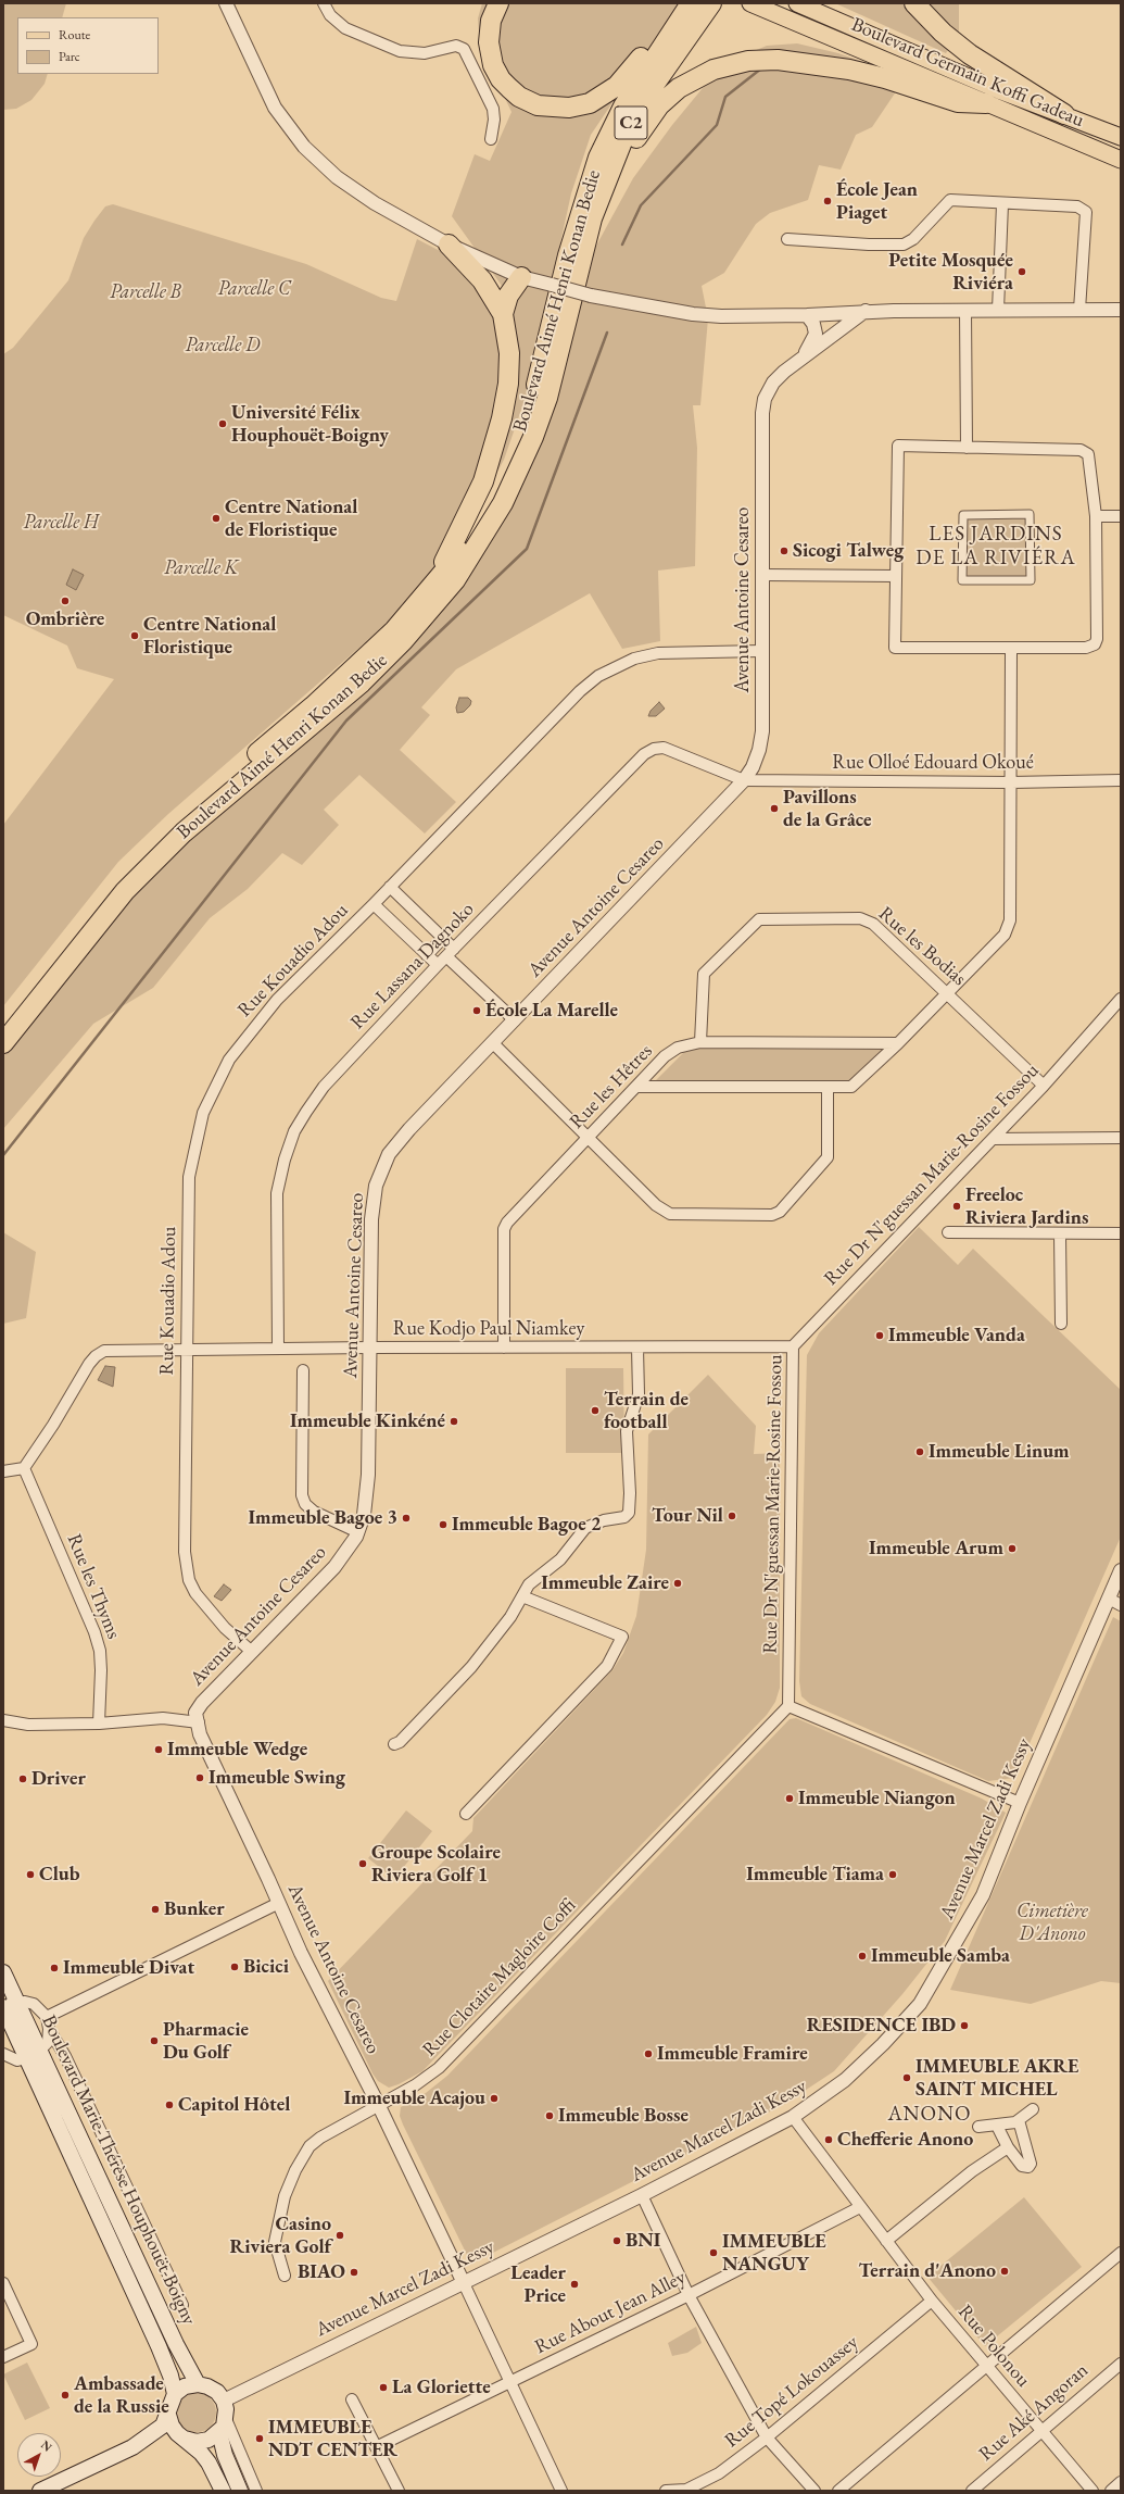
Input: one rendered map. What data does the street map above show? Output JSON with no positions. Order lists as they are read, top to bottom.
{
  "streets": {
    "highway": ["C2", "Boulevard Aimé Henri Konan Bedie"],
    "main road": ["Boulevard Germain Koffi Gadeau", "Boulevard Marie-Thérèse Houphouët-Boigny"],
    "street": [
      "Avenue Antoine Cesareo",
      "Rue Olloé Edouard Okoué",
      "Rue les Bodias",
      "Rue Kouadio Adou",
      "Rue Lassana Dagnoko",
      "Rue les Hêtres",
      "Rue Dr N'guessan Marie-Rosine Fossou",
      "Rue Kodjo Paul Niamkey",
      "Rue les Thyms",
      "Avenue Marcel Zadi Kessy",
      "Rue Clotaire Magloire Coffi",
      "Rue About Jean Alley",
      "Rue Polonou",
      "Rue Topé Lokouassey",
      "Rue Aké Angoran"
    ]
  },
  "crossings": [
    ["Avenue Antoine Cesareo", "Rue Olloé Edouard Okoué"],
    ["Avenue Antoine Cesareo", "Rue Kouadio Adou"],
    ["Avenue Antoine Cesareo", "Rue Lassana Dagnoko"],
    ["Avenue Antoine Cesareo", "Rue Kodjo Paul Niamkey"],
    ["Avenue Antoine Cesareo", "Avenue Marcel Zadi Kessy"],
    ["Avenue Antoine Cesareo", "Rue Clotaire Magloire Coffi"],
    ["Rue Olloé Edouard Okoué", "Rue Lassana Dagnoko"],
    ["Rue les Bodias", "Rue les Hêtres"],
    ["Rue les Bodias", "Rue Dr N'guessan Marie-Rosine Fossou"],
    ["Rue Kouadio Adou", "Rue Kodjo Paul Niamkey"],
    ["Rue Lassana Dagnoko", "Rue Kodjo Paul Niamkey"],
    ["Rue les Hêtres", "Rue Kodjo Paul Niamkey"],
    ["Rue Dr N'guessan Marie-Rosine Fossou", "Rue Kodjo Paul Niamkey"],
    ["Rue Dr N'guessan Marie-Rosine Fossou", "Rue Clotaire Magloire Coffi"],
    ["Rue Kodjo Paul Niamkey", "Rue les Thyms"],
    ["Avenue Marcel Zadi Kessy", "Boulevard Marie-Thérèse Houphouët-Boigny"],
    ["Avenue Marcel Zadi Kessy", "Rue Polonou"],
    ["Rue About Jean Alley", "Rue Polonou"],
    ["Rue Polonou", "Rue Topé Lokouassey"],
    ["Rue Polonou", "Rue Aké Angoran"]
  ],
  "districts": ["LES JARDINS DE LA RIVIÉRA", "ANONO"],
  "parks": [
    "Parcelle C",
    "Parcelle B",
    "Parcelle D",
    "Parcelle H",
    "Parcelle K",
    "Cimetière D'Anono"
  ],
  "places": [
    "École Jean Piaget",
    "Petite Mosquée Riviéra",
    "Université Félix Houphouët-Boigny",
    "Centre National de Floristique",
    "Sicogi Talweg",
    "Ombrière",
    "Centre National Floristique",
    "Pavillons de la Grâce",
    "École La Marelle",
    "Freeloc Riviera Jardins",
    "Immeuble Vanda",
    "Terrain de football",
    "Immeuble Kinkéné",
    "Immeuble Linum",
    "Tour Nil",
    "Immeuble Bagoe 3",
    "Immeuble Bagoe 2",
    "Immeuble Arum",
    "Immeuble Zaire",
    "Immeuble Wedge",
    "Immeuble Swing",
    "Driver",
    "Immeuble Niangon",
    "Groupe Scolaire Riviera Golf 1",
    "Club",
    "Immeuble Tiama",
    "Bunker",
    "Immeuble Samba",
    "Bicici",
    "Immeuble Divat",
    "RESIDENCE IBD",
    "Pharmacie Du Golf",
    "Immeuble Framire",
    "IMMEUBLE AKRE SAINT MICHEL",
    "Immeuble Acajou",
    "Capitol Hôtel",
    "Immeuble Bosse",
    "Chefferie Anono",
    "Casino Riviera Golf",
    "BNI",
    "IMMEUBLE NANGUY",
    "Terrain d'Anono",
    "BIAO",
    "Leader Price",
    "La Gloriette",
    "Ambassade de la Russie",
    "IMMEUBLE NDT CENTER"
  ],
  "legend": ["Route", "Parc"],
  "north": "top right"
}
